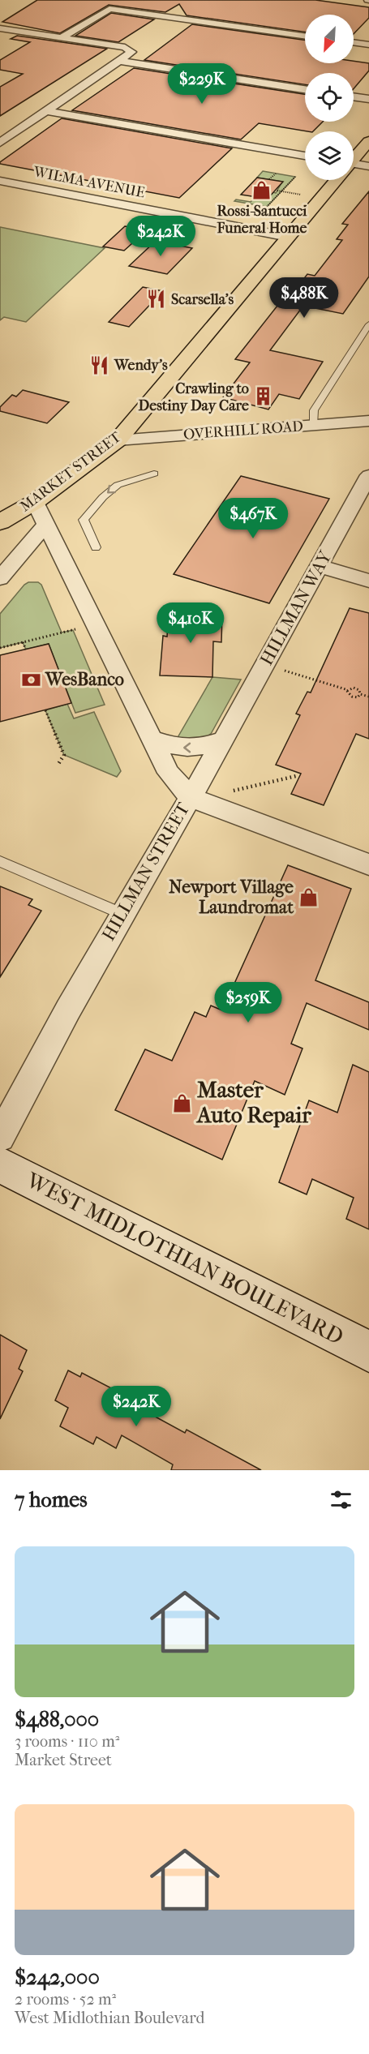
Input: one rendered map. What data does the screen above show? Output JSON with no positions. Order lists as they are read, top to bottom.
{
  "streets": {
    "main road": ["MARKET STREET", "WEST MIDLOTHIAN BOULEVARD"],
    "street": [
      "WILMA AVENUE",
      "OVERHILL ROAD",
      "HILLMAN WAY",
      "HILLMAN STREET"
    ]
  },
  "crossings": [
    ["WILMA AVENUE", "MARKET STREET"],
    ["OVERHILL ROAD", "MARKET STREET"],
    ["MARKET STREET", "HILLMAN STREET"],
    ["HILLMAN WAY", "HILLMAN STREET"]
  ],
  "places": {
    "shop": ["Rossi-Santucci Funeral Home", "Newport Village Laundromat", "Master Auto Repair"],
    "restaurant": ["Scarsella's", "Wendy's"],
    "building": ["Crawling to Destiny Day Care"],
    "bank": ["WesBanco"]
  },
  "north": "bottom left",
  "page": {
    "price": [
      "$229K",
      "$242K",
      "$488K",
      "$467K",
      "$410K",
      "$259K",
      "$242K"
    ],
    "heading": "7 homes",
    "list": [
      {
        "name": "$488,000",
        "note": "3 rooms · 110 m² · Market Street"
      },
      {
        "name": "$242,000",
        "note": "2 rooms · 52 m² · West Midlothian Boulevard"
      }
    ]
  }
}
